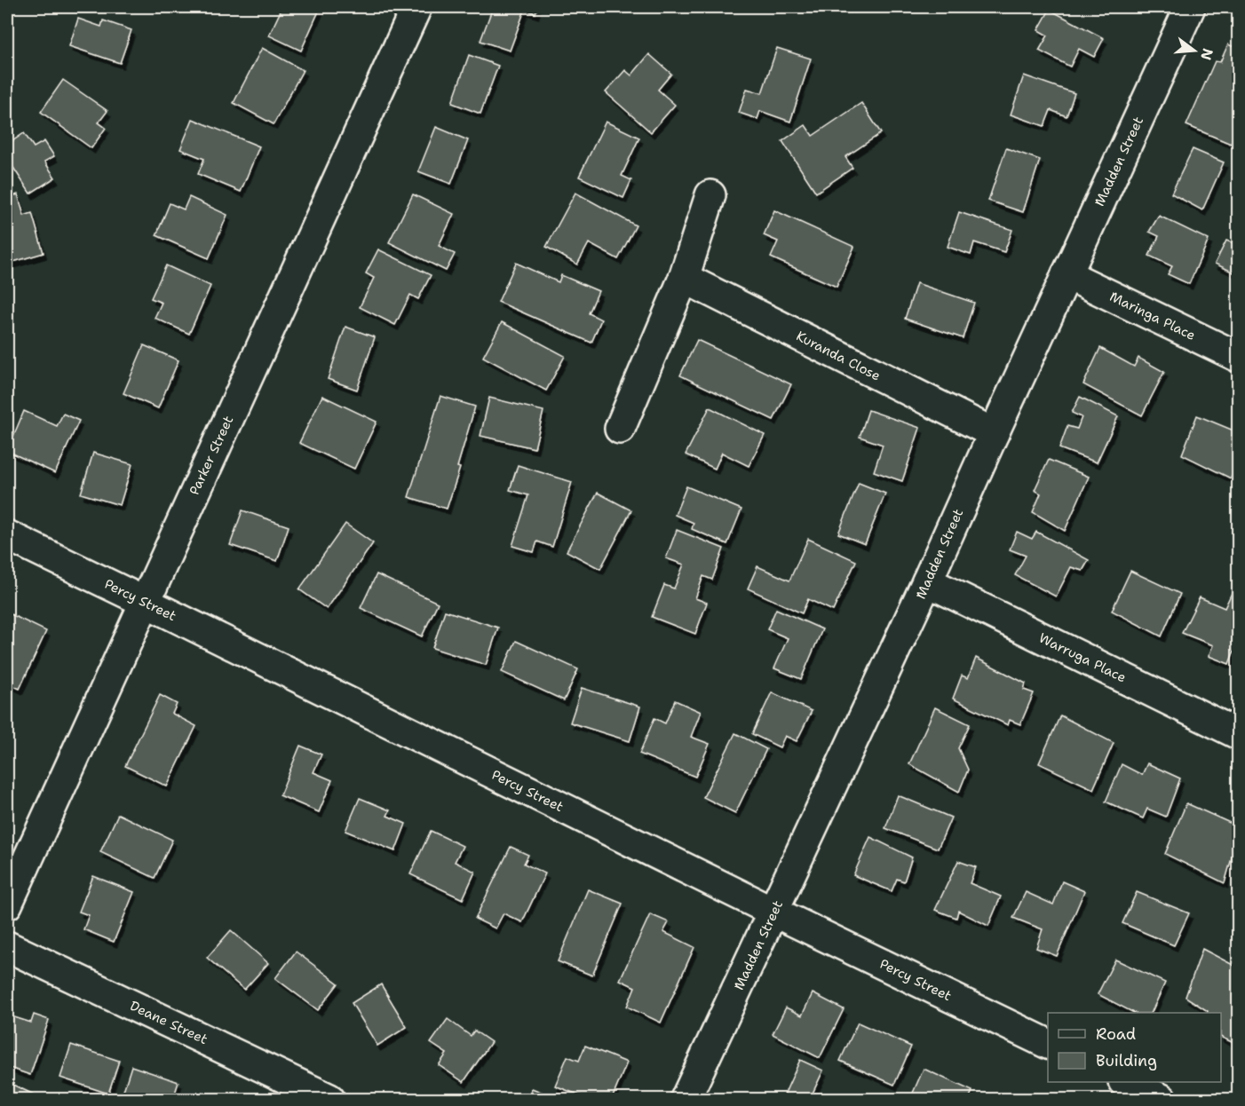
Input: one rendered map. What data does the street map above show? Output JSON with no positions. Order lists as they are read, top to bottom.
{
  "streets": {
    "street": [
      "Madden Street",
      "Maringa Place",
      "Kuranda Close",
      "Parker Street",
      "Percy Street",
      "Warruga Place",
      "Deane Street"
    ]
  },
  "crossings": [
    ["Madden Street", "Maringa Place"],
    ["Madden Street", "Kuranda Close"],
    ["Madden Street", "Percy Street"],
    ["Madden Street", "Warruga Place"],
    ["Parker Street", "Percy Street"]
  ],
  "legend": ["Road", "Building"],
  "north": "right"
}
